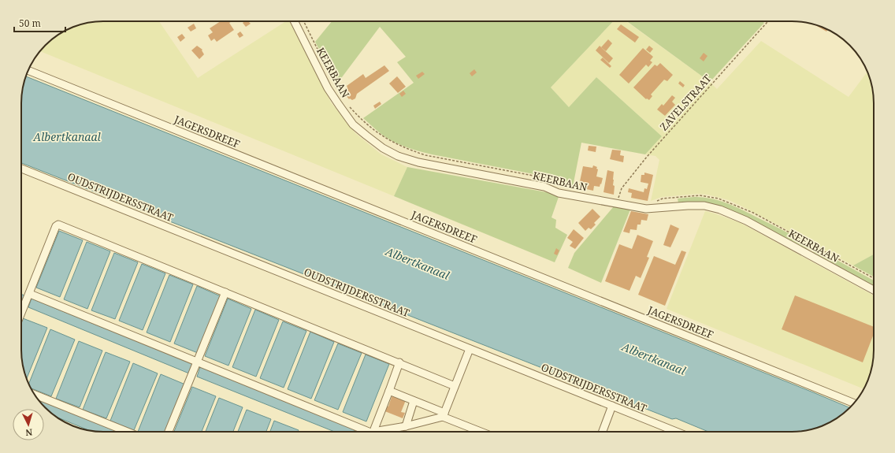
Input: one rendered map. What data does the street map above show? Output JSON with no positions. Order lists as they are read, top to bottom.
{
  "streets": {
    "street": ["KEERBAAN", "JAGERSDREEF", "OUDSTRIJDERSSTRAAT"],
    "path": ["ZAVELSTRAAT"]
  },
  "crossings": [
    ["KEERBAAN", "ZAVELSTRAAT"]
  ],
  "water": ["Albertkanaal"],
  "scale_bar": "50 m",
  "north": "bottom"
}
